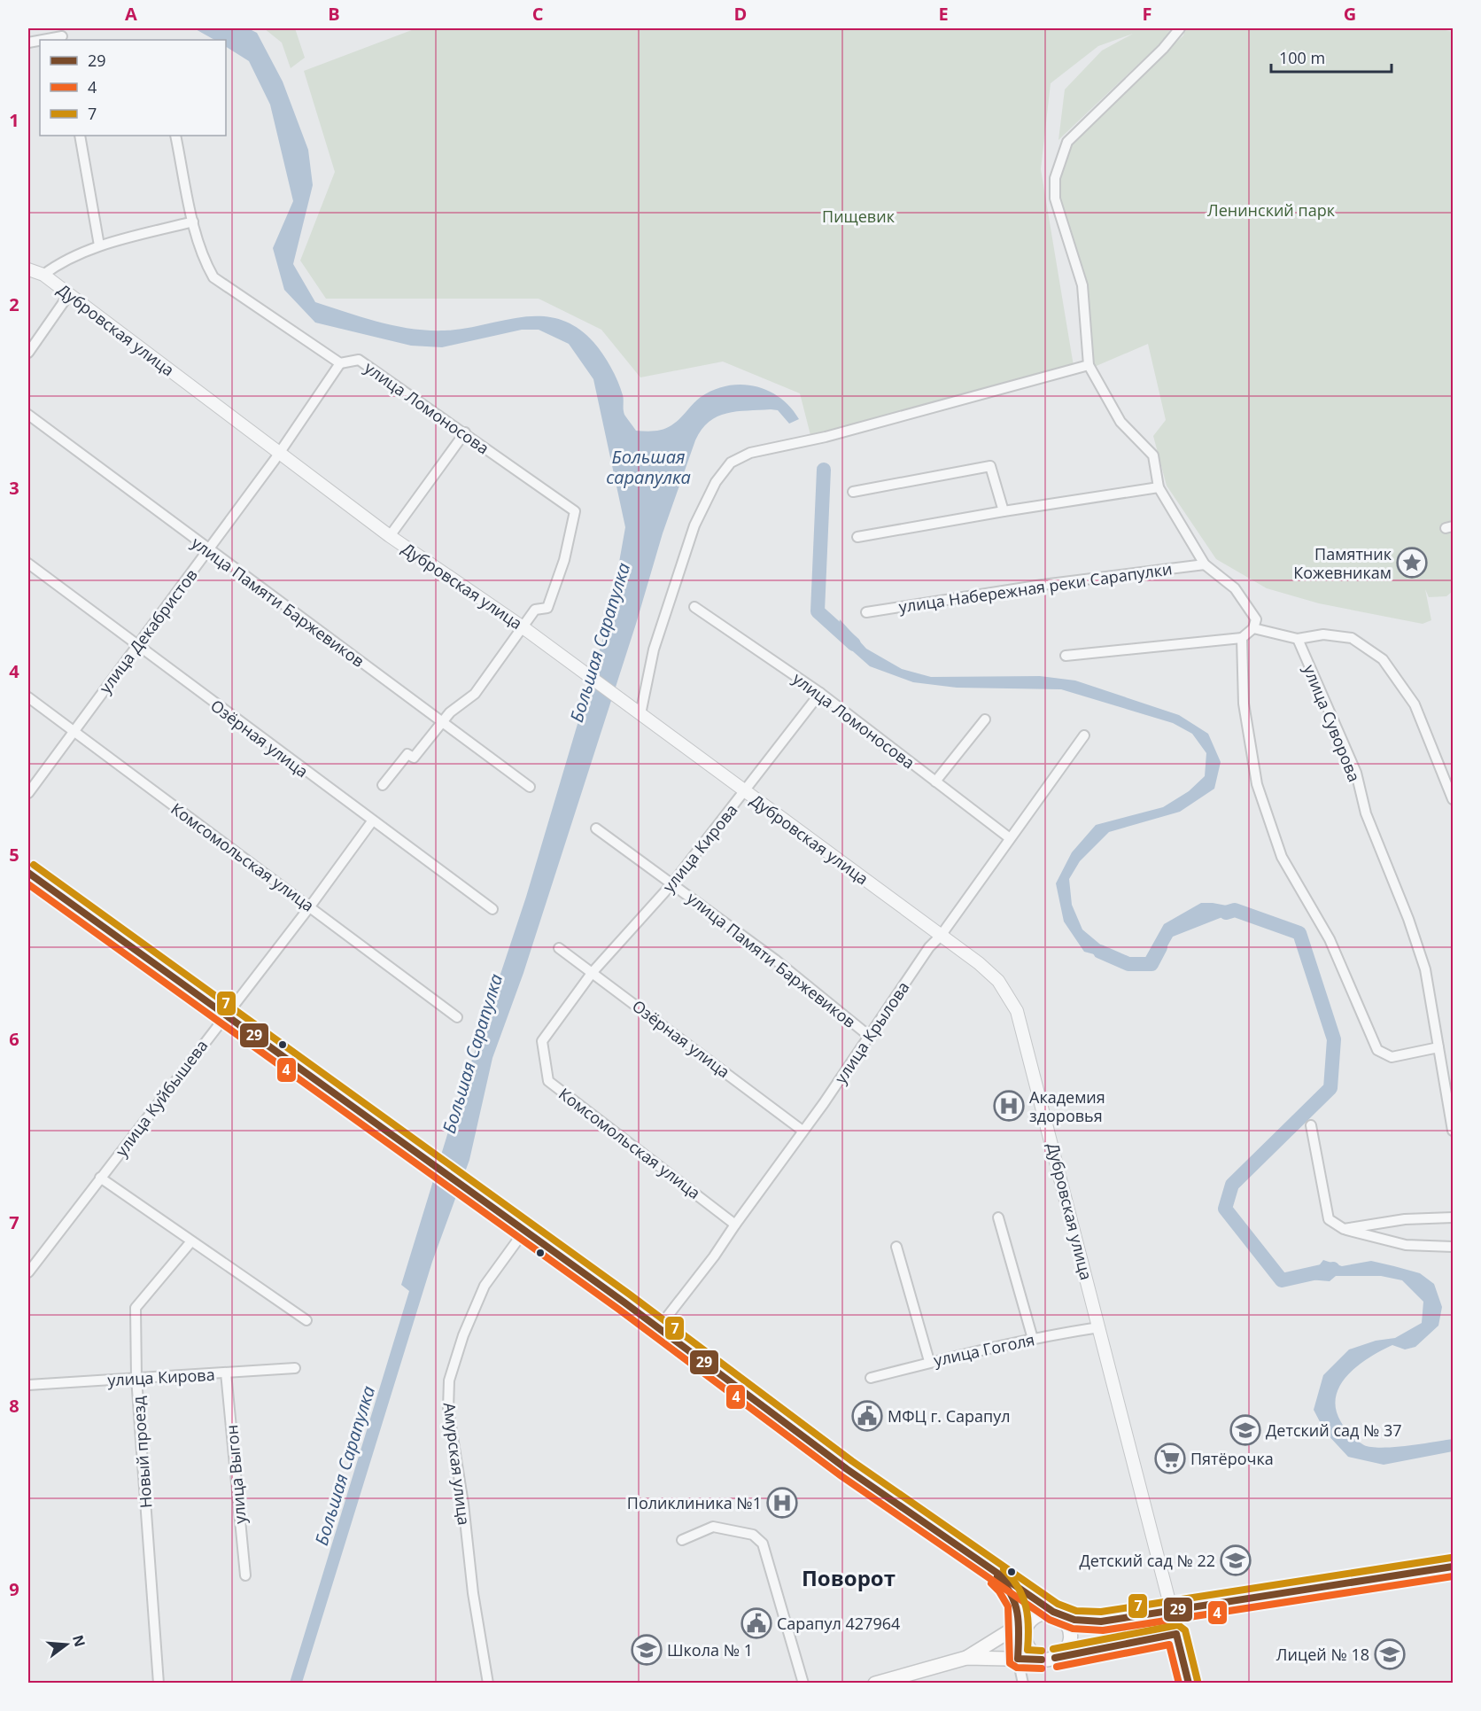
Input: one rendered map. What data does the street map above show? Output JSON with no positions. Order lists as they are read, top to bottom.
{
  "streets": {
    "main road": ["Дубровская улица"],
    "street": [
      "улица Ломоносова",
      "улица Набережная реки Сарапулки",
      "улица Памяти Баржевиков",
      "улица Декабристов",
      "улица Суворова",
      "Озёрная улица",
      "улица Кирова",
      "Комсомольская улица",
      "улица Крылова",
      "улица Куйбышева",
      "улица Гоголя",
      "Новый проезд",
      "Амурская улица",
      "улица Выгон"
    ]
  },
  "crossings": [
    ["Дубровская улица", "улица Ломоносова"],
    ["Дубровская улица", "улица Декабристов"],
    ["Дубровская улица", "улица Кирова"],
    ["Дубровская улица", "улица Крылова"],
    ["Дубровская улица", "улица Гоголя"],
    ["улица Ломоносова", "улица Декабристов"],
    ["улица Ломоносова", "улица Кирова"],
    ["улица Ломоносова", "улица Крылова"],
    ["улица Памяти Баржевиков", "улица Декабристов"],
    ["улица Памяти Баржевиков", "улица Кирова"],
    ["улица Памяти Баржевиков", "улица Крылова"],
    ["улица Декабристов", "Озёрная улица"],
    ["улица Декабристов", "Комсомольская улица"],
    ["Озёрная улица", "улица Кирова"],
    ["Озёрная улица", "Комсомольская улица"],
    ["Озёрная улица", "улица Крылова"],
    ["Озёрная улица", "улица Куйбышева"],
    ["улица Кирова", "Комсомольская улица"],
    ["улица Кирова", "Новый проезд"],
    ["улица Кирова", "улица Выгон"],
    ["Комсомольская улица", "улица Крылова"],
    ["Комсомольская улица", "улица Куйбышева"]
  ],
  "districts": ["Поворот"],
  "water": ["Большая сарапулка", "Большая Сарапулка"],
  "parks": ["Ленинский парк", "Пищевик"],
  "places": {
    "place": ["Памятник Кожевникам"],
    "hospital": ["Академия здоровья", "Поликлиника №1"],
    "public building": ["МФЦ г. Сарапул", "Сарапул 427964"],
    "school or university": [
      "Детский сад № 37",
      "Детский сад № 22",
      "Школа № 1",
      "Лицей № 18"
    ],
    "supermarket": ["Пятёрочка"]
  },
  "lines": ["transit line 7", "transit line 29", "transit line 4"],
  "legend": ["29", "4", "7"],
  "scale_bar": "100 m",
  "north": "right",
  "grid": {
    "columns": [
      "A",
      "B",
      "C",
      "D",
      "E",
      "F",
      "G"
    ],
    "rows": [
      "1",
      "2",
      "3",
      "4",
      "5",
      "6",
      "7",
      "8",
      "9"
    ]
  }
}
